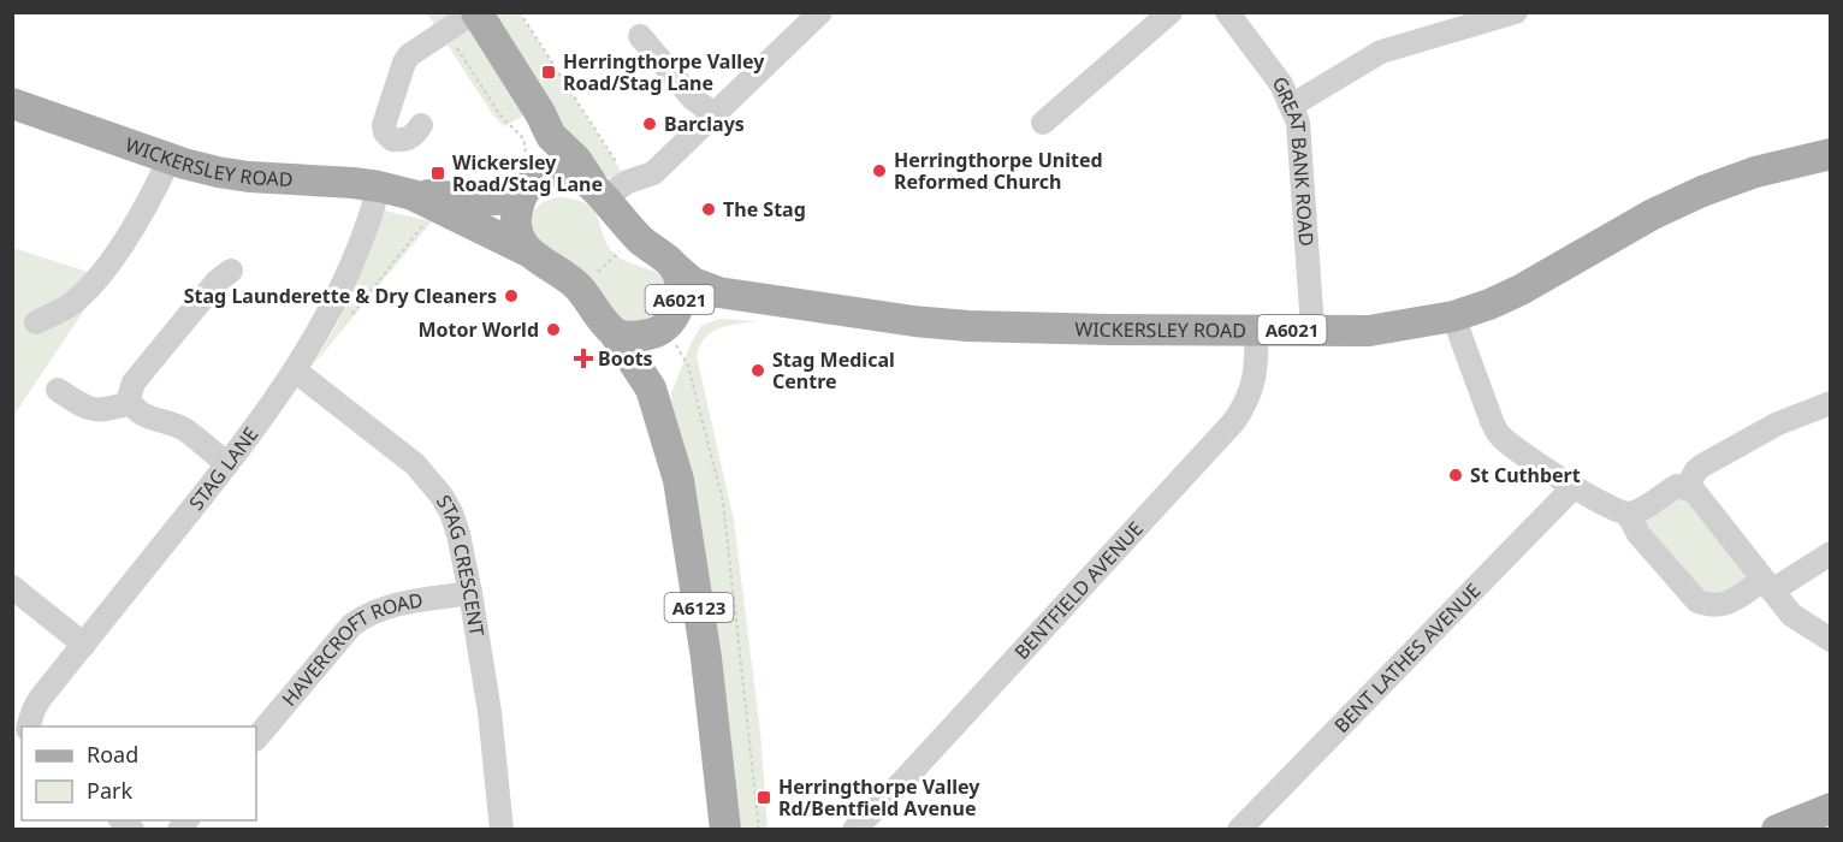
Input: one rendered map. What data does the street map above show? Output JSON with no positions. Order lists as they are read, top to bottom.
{
  "streets": {
    "main road": ["WICKERSLEY ROAD", "A6021", "A6123"],
    "street": [
      "GREAT BANK ROAD",
      "STAG LANE",
      "STAG CRESCENT",
      "BENTFIELD AVENUE",
      "HAVERCROFT ROAD",
      "BENT LATHES AVENUE"
    ]
  },
  "crossings": [
    ["WICKERSLEY ROAD", "GREAT BANK ROAD"],
    ["WICKERSLEY ROAD", "A6021"],
    ["WICKERSLEY ROAD", "STAG LANE"],
    ["WICKERSLEY ROAD", "BENTFIELD AVENUE"],
    ["WICKERSLEY ROAD", "A6123"],
    ["A6021", "A6123"],
    ["STAG LANE", "STAG CRESCENT"],
    ["STAG CRESCENT", "HAVERCROFT ROAD"]
  ],
  "places": {
    "transit": ["Herringthorpe Valley Road/Stag Lane", "Wickersley Road/Stag Lane", "Herringthorpe Valley Rd/Bentfield Avenue"],
    "other": [
      "Barclays",
      "Herringthorpe United Reformed Church",
      "The Stag",
      "Stag Launderette & Dry Cleaners",
      "Motor World",
      "Stag Medical Centre",
      "St Cuthbert"
    ],
    "health": ["Boots"]
  },
  "legend": ["Road", "Park"]
}
